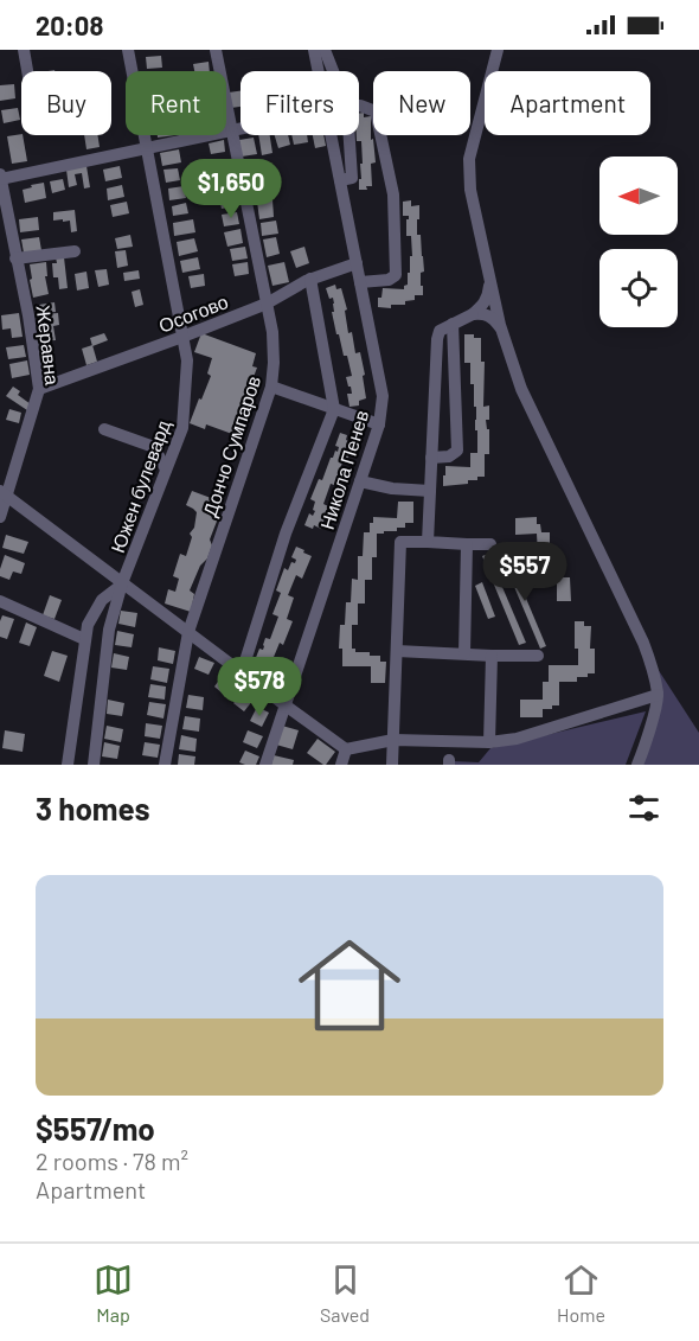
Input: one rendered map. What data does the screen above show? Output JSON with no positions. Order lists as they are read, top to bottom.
{
  "streets": {
    "street": [
      "Осогово",
      "Жеравна",
      "Дончо Сумпаров",
      "Никола Пенев",
      "Южен булевард"
    ]
  },
  "crossings": [
    ["Осогово", "Жеравна"],
    ["Осогово", "Дончо Сумпаров"],
    ["Осогово", "Никола Пенев"],
    ["Осогово", "Южен булевард"]
  ],
  "north": "left",
  "page": {
    "status": "20:08",
    "chip": [
      "Buy",
      "Rent",
      "Filters",
      "New",
      "Apartment"
    ],
    "price": ["$1,650", "$557", "$578"],
    "heading": "3 homes",
    "list": [
      {
        "name": "$557/mo",
        "note": "2 rooms · 78 m² · Apartment"
      }
    ],
    "tabs": ["Map", "Saved", "Home"]
  }
}
